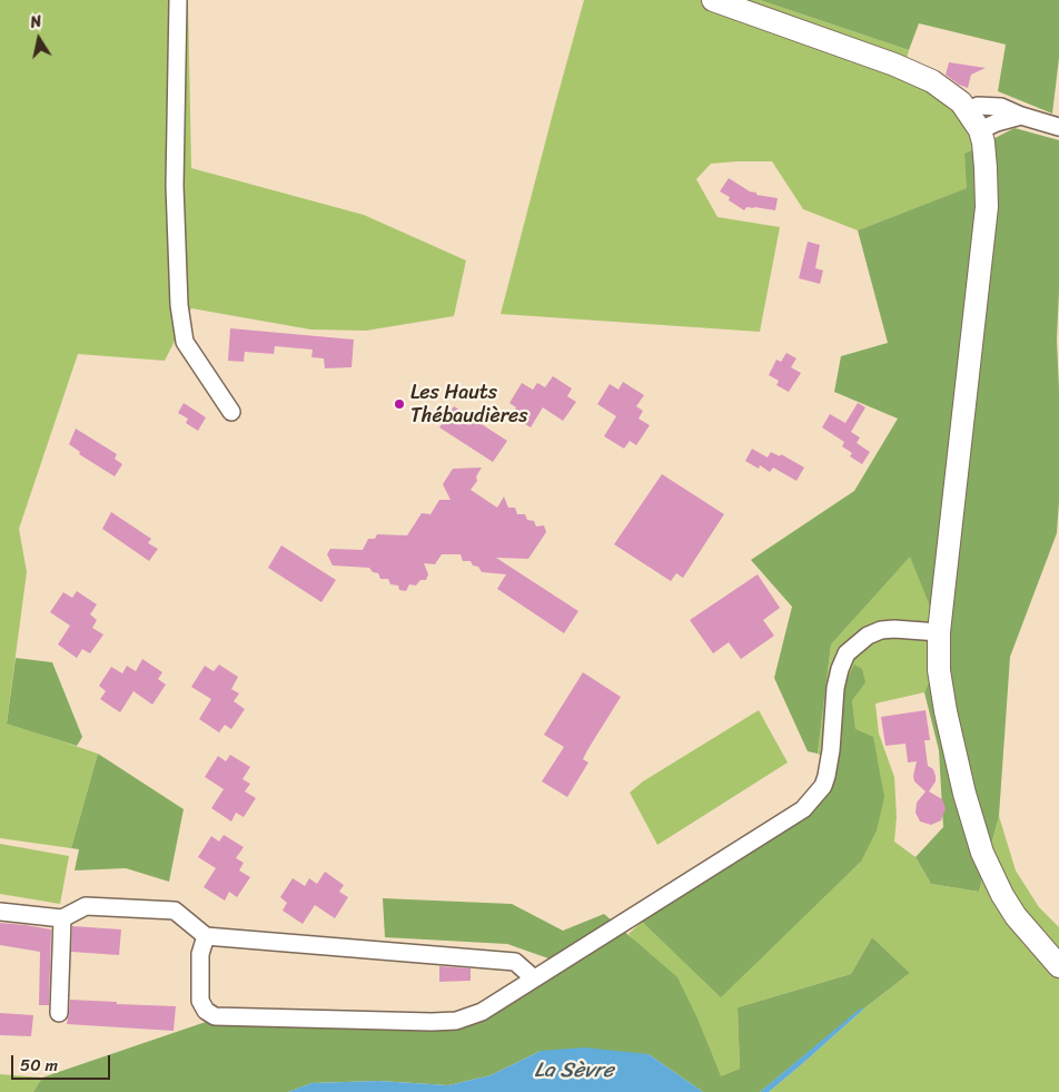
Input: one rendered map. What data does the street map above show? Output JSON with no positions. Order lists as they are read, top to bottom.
{
  "water": ["La Sèvre"],
  "places": ["Les Hauts Thébaudières"],
  "scale_bar": "50 m",
  "north": "top"
}
